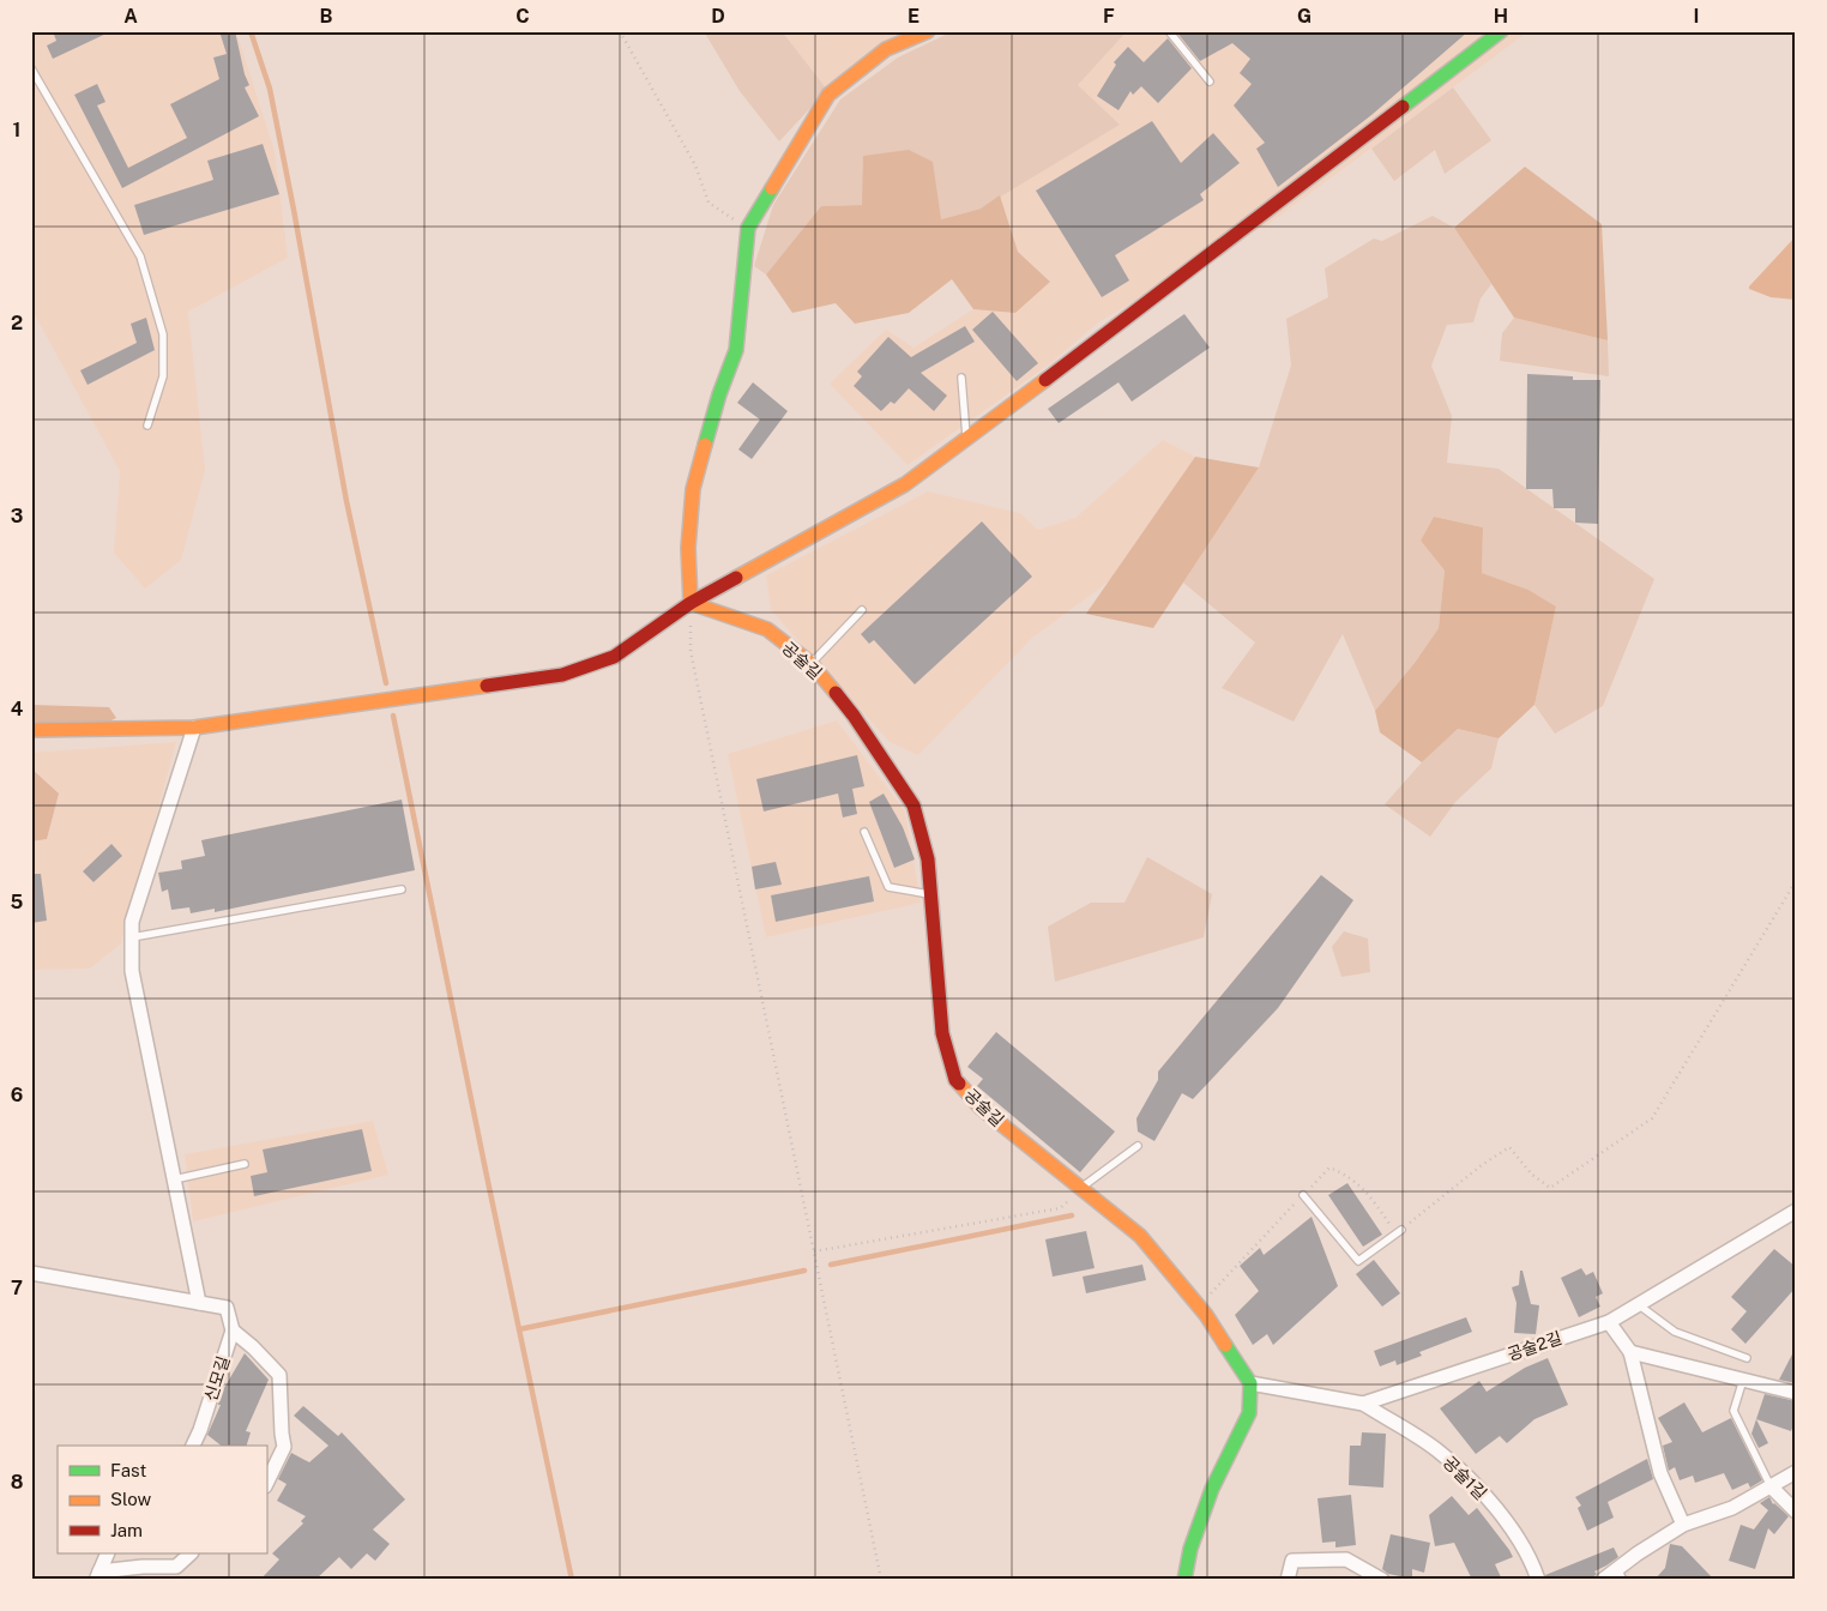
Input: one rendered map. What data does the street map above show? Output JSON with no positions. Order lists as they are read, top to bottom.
{
  "streets": {
    "street": [
      "공술길",
      "공술2길",
      "신모길",
      "공술1길"
    ]
  },
  "crossings": [
    ["공술길", "공술2길"],
    ["공술2길", "공술1길"]
  ],
  "legend": ["Fast", "Slow", "Jam"],
  "grid": {
    "columns": [
      "A",
      "B",
      "C",
      "D",
      "E",
      "F",
      "G",
      "H",
      "I"
    ],
    "rows": [
      "1",
      "2",
      "3",
      "4",
      "5",
      "6",
      "7",
      "8"
    ]
  }
}
